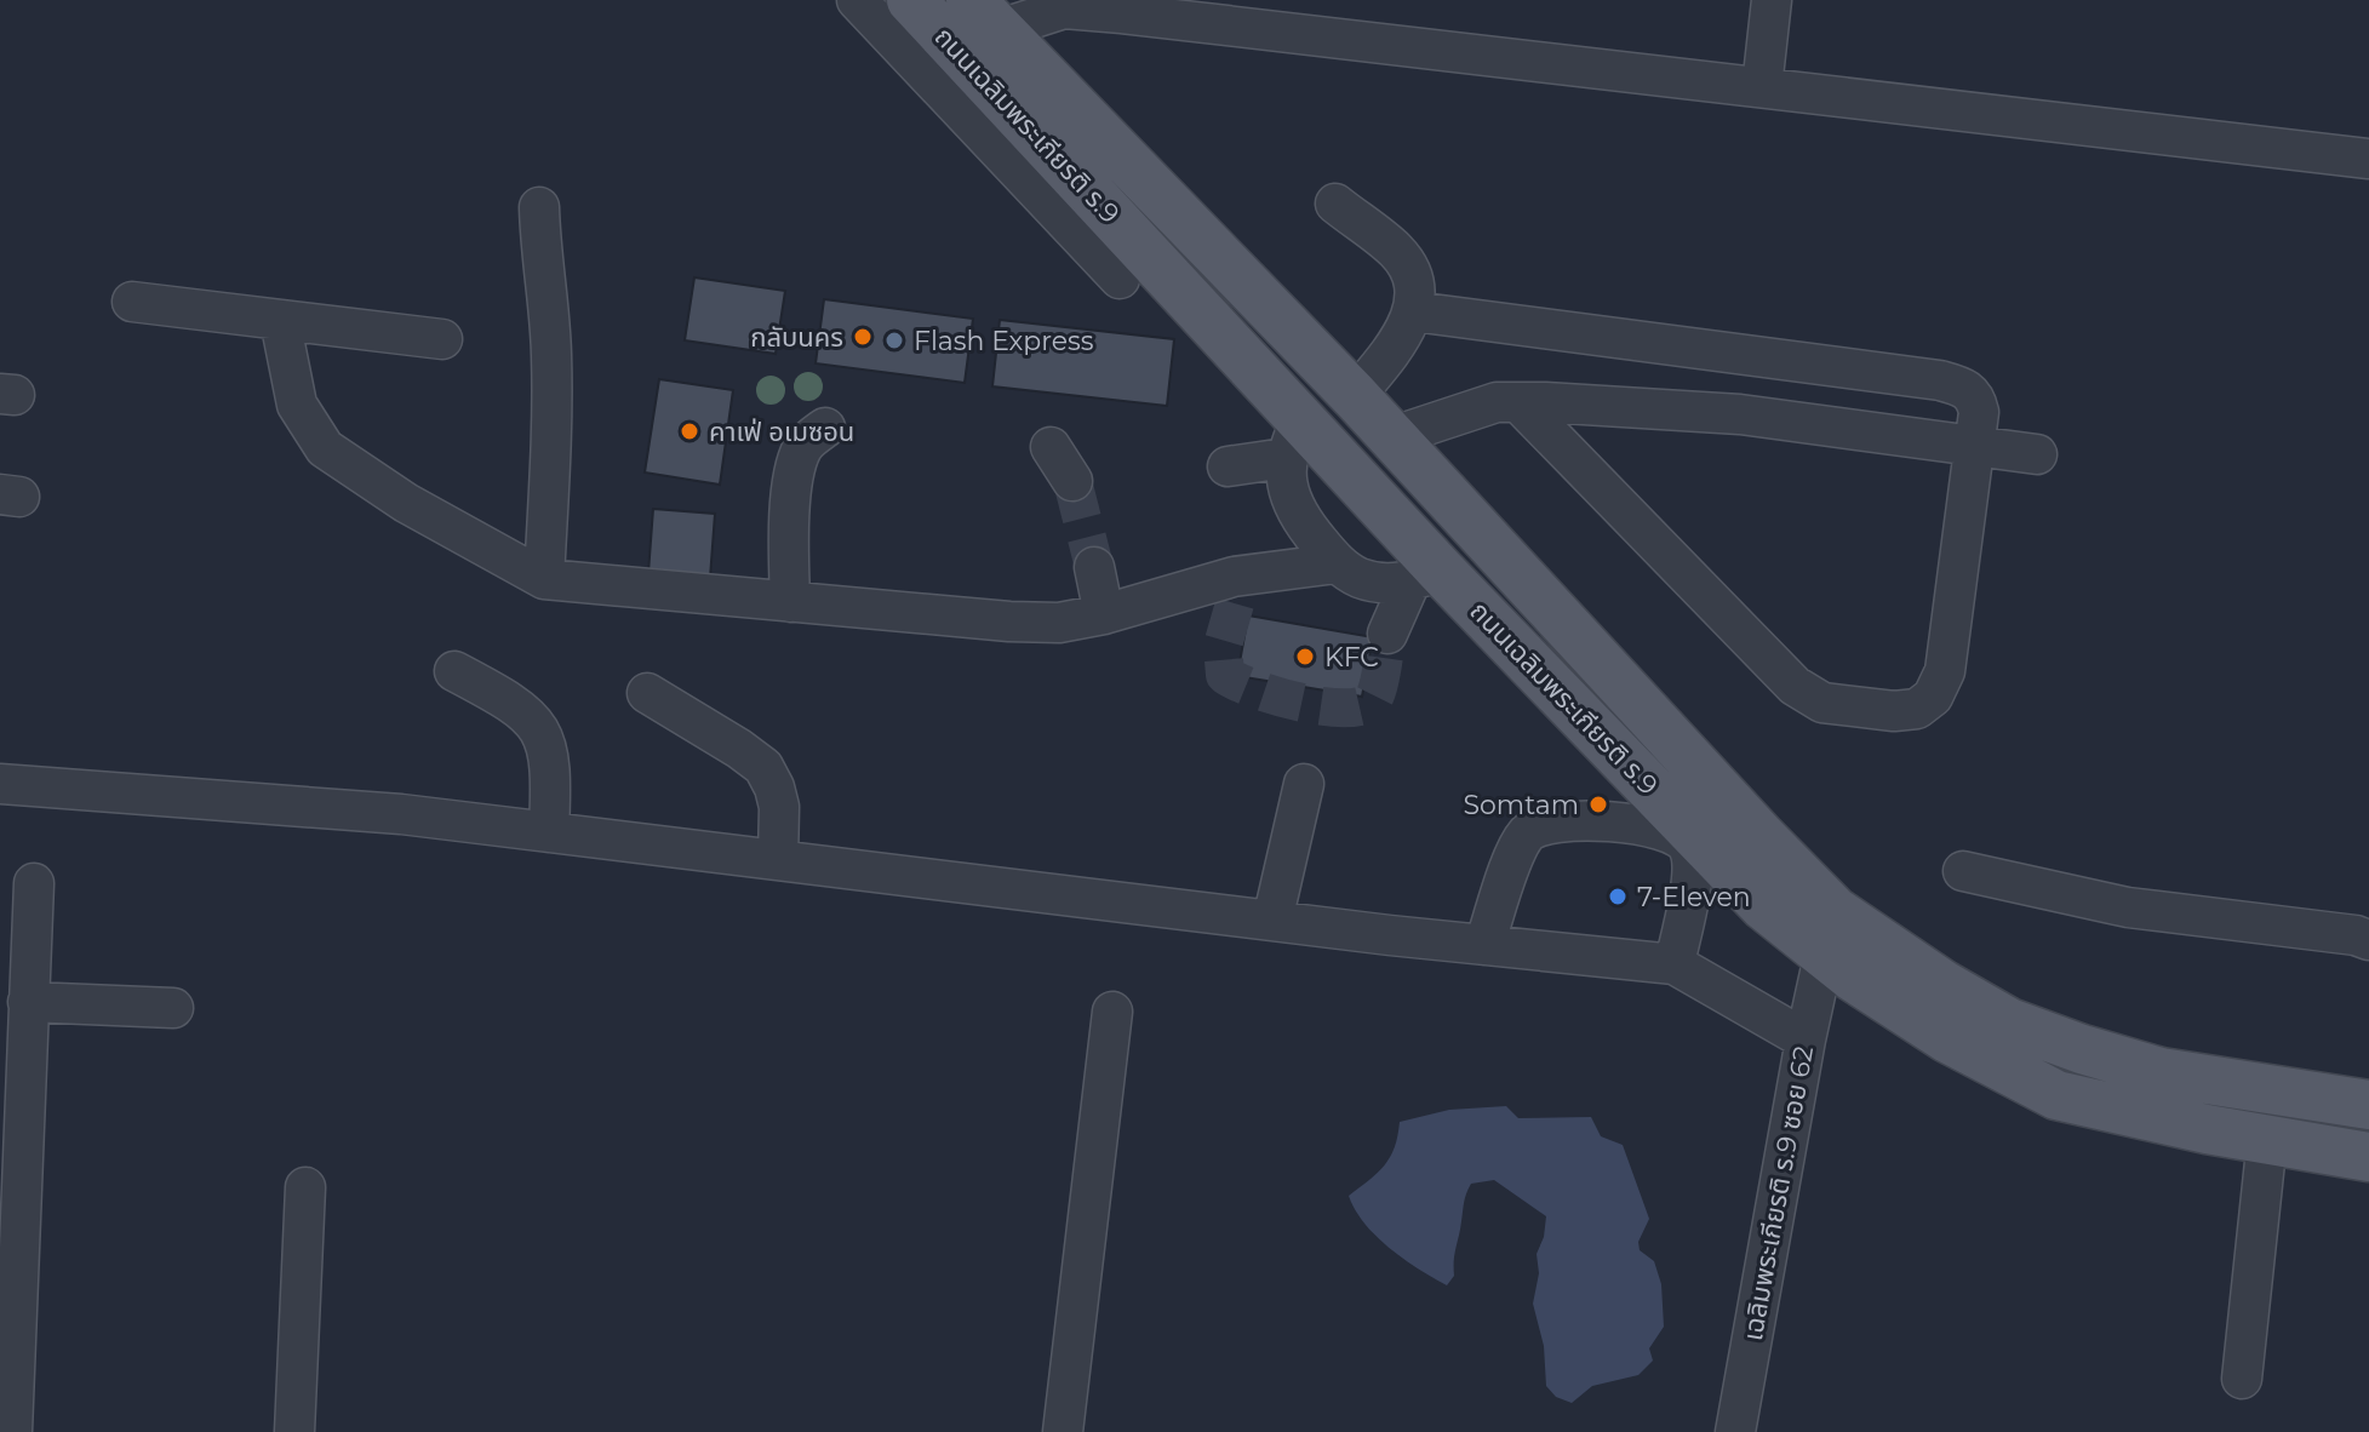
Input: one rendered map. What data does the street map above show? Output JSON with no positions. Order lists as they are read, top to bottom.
{
  "streets": {
    "main road": ["ถนนเฉลิมพระเกียรติ ร.9"],
    "street": ["เฉลิมพระเกียรติ ร.9 ซอย 62"]
  },
  "crossings": [
    ["ถนนเฉลิมพระเกียรติ ร.9", "เฉลิมพระเกียรติ ร.9 ซอย 62"]
  ],
  "places": [
    "กลับนคร",
    "Flash Express",
    "คาเฟ่ อเมซอน",
    "KFC",
    "Somtam",
    "7-Eleven"
  ]
}
